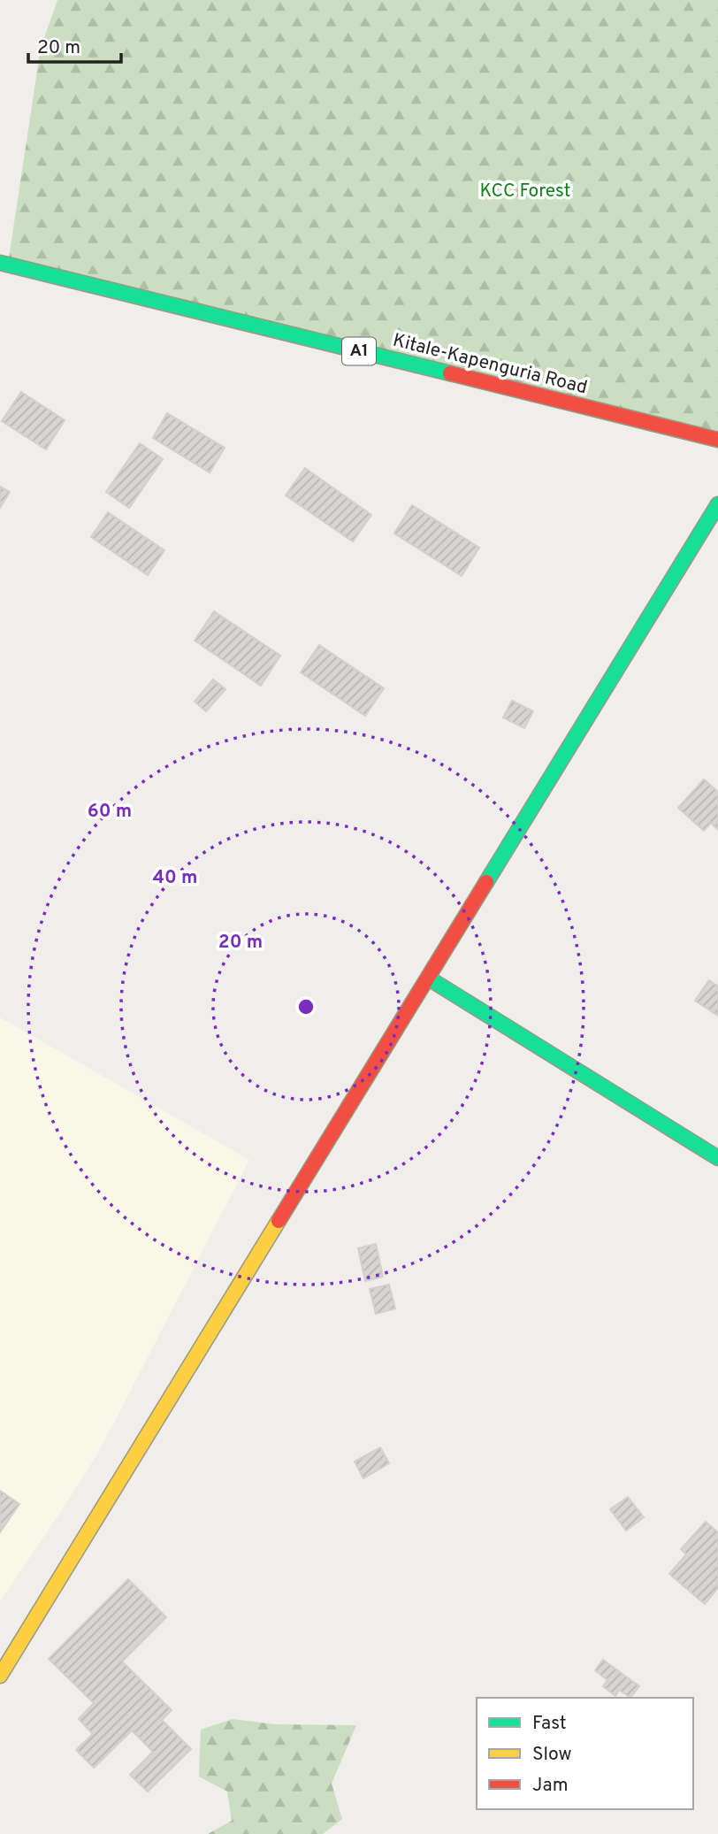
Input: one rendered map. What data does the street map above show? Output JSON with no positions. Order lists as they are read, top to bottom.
{
  "streets": {
    "main road": ["A1", "Kitale-Kapenguria Road"]
  },
  "parks": ["KCC Forest"],
  "legend": ["Fast", "Slow", "Jam"],
  "scale_bar": "20 m",
  "rings": ["60 m", "40 m", "20 m"]
}
